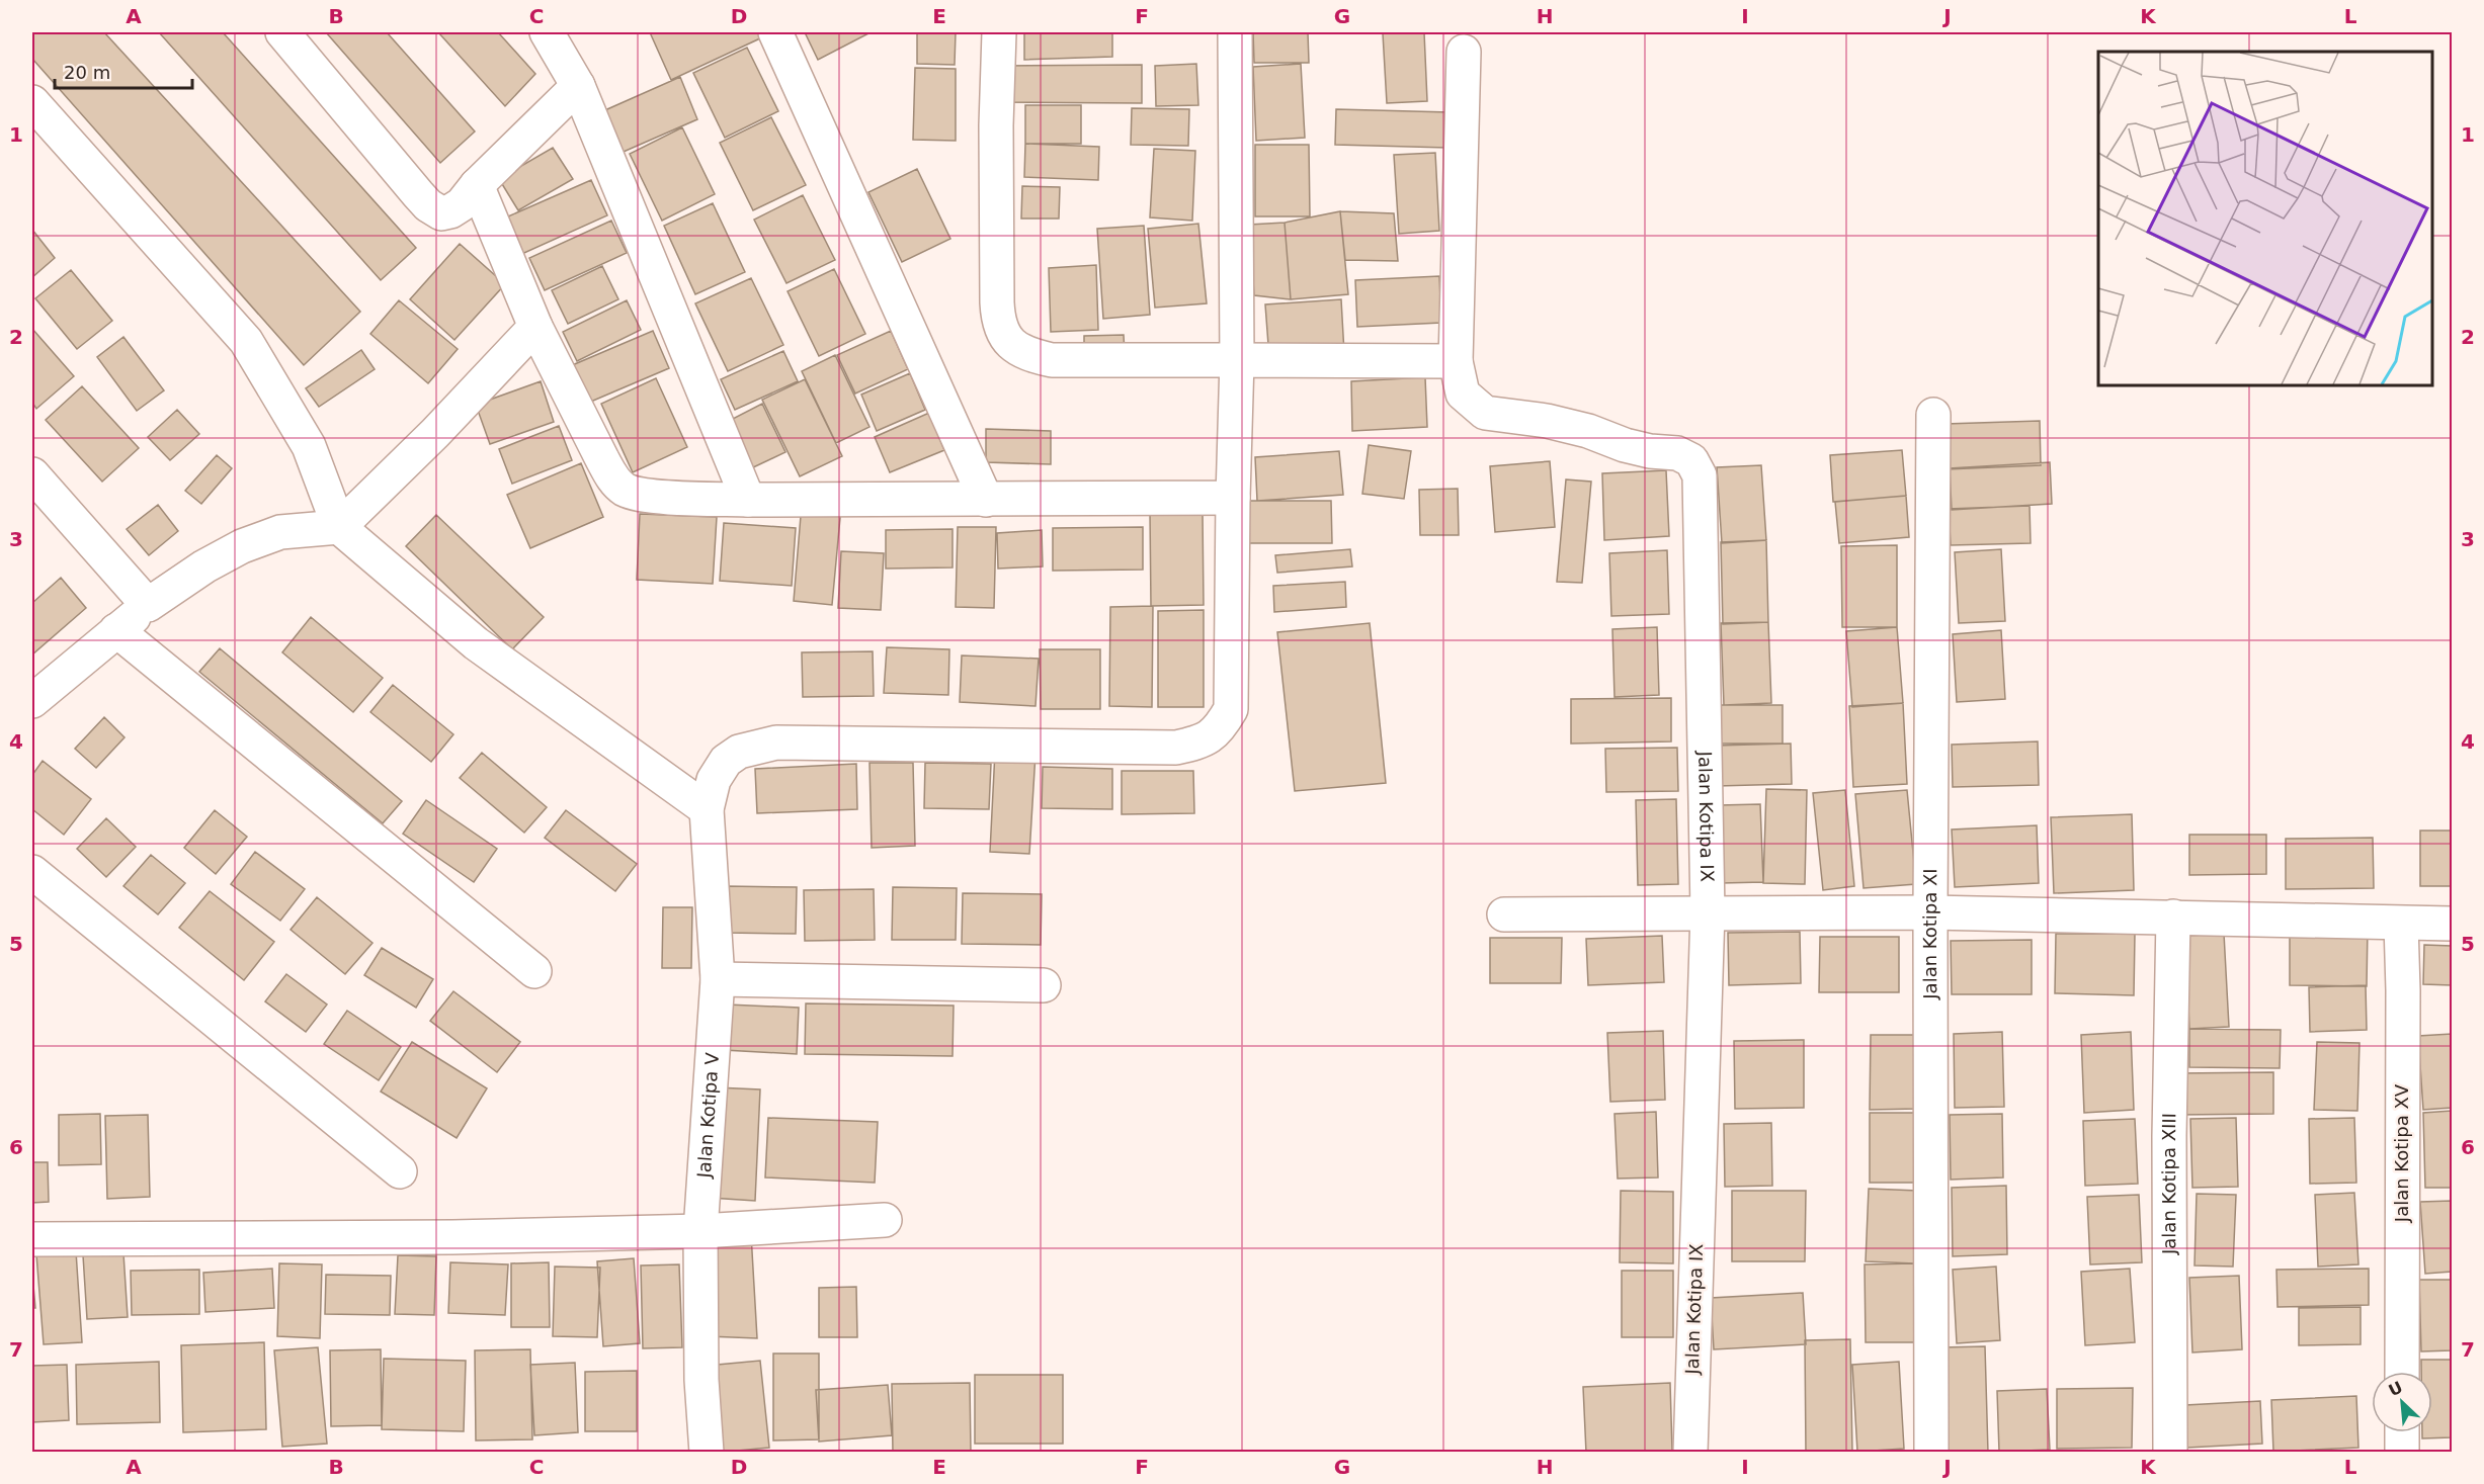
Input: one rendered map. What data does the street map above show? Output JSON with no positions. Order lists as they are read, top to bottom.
{
  "streets": {
    "street": [
      "Jalan Kotipa IX",
      "Jalan Kotipa XI",
      "Jalan Kotipa V",
      "Jalan Kotipa XV",
      "Jalan Kotipa XIII"
    ]
  },
  "scale_bar": "20 m",
  "north": "top left",
  "grid": {
    "columns": [
      "A",
      "B",
      "C",
      "D",
      "E",
      "F",
      "G",
      "H",
      "I",
      "J",
      "K",
      "L"
    ],
    "rows": [
      "1",
      "2",
      "3",
      "4",
      "5",
      "6",
      "7"
    ]
  }
}
